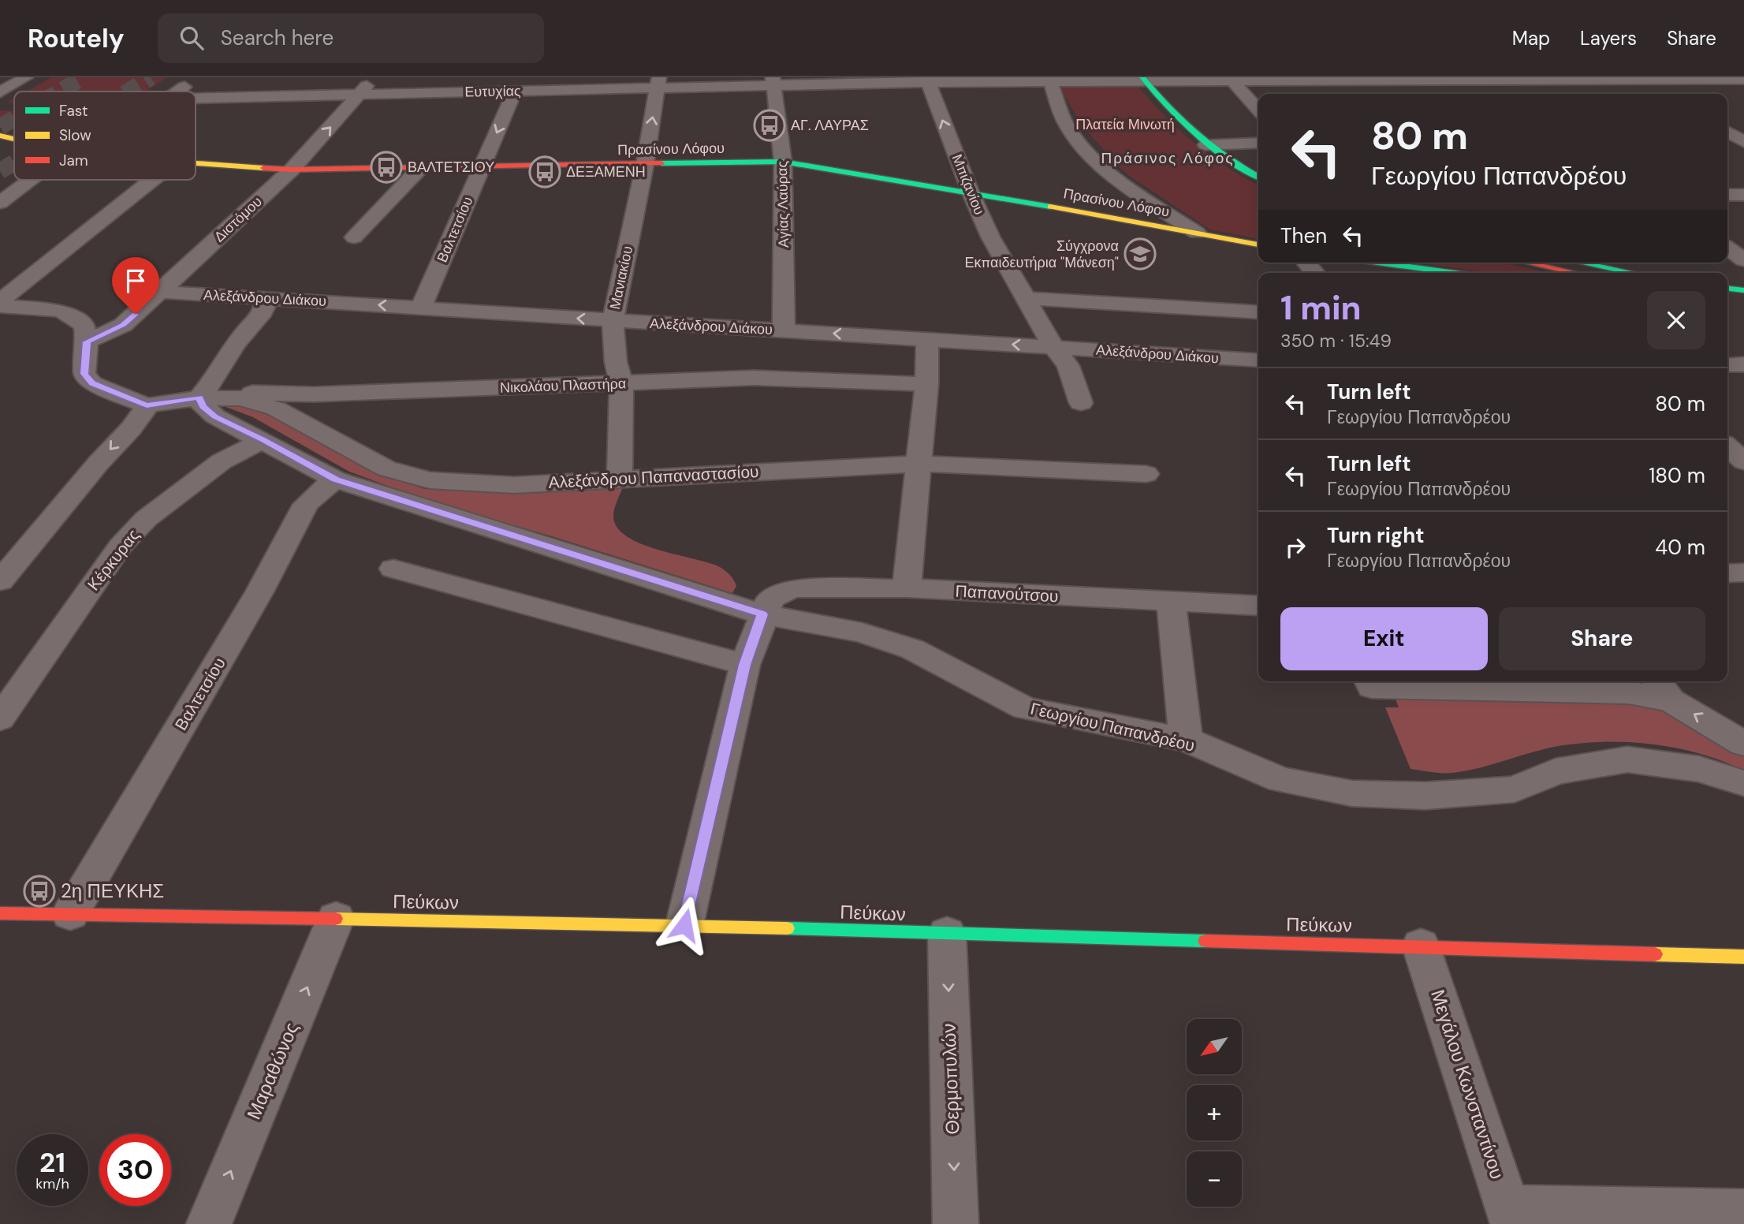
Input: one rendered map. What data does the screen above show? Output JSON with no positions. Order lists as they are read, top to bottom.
{
  "streets": {
    "street": [
      "Ευτυχίας",
      "Πρασίνου Λόφου",
      "Μπιζανίου",
      "Αγίας Λαύρας",
      "Διστόμου",
      "Βαλτετσίου",
      "Μανιακίου",
      "Αλεξάνδρου Διάκου",
      "Νικολάου Πλαστήρα",
      "Αλεξάνδρου Παπαναστασίου",
      "Κέρκυρας",
      "Παπανούτσου",
      "Γεωργίου Παπανδρέου",
      "Πεύκων",
      "Μαραθώνος",
      "Θερμοπυλών",
      "Μεγάλου Κωνσταντίνου"
    ]
  },
  "crossings": [
    ["Ευτυχίας", "Μπιζανίου"],
    ["Ευτυχίας", "Αγίας Λαύρας"],
    ["Ευτυχίας", "Διστόμου"],
    ["Ευτυχίας", "Βαλτετσίου"],
    ["Ευτυχίας", "Μανιακίου"],
    ["Πρασίνου Λόφου", "Μπιζανίου"],
    ["Πρασίνου Λόφου", "Αγίας Λαύρας"],
    ["Πρασίνου Λόφου", "Διστόμου"],
    ["Πρασίνου Λόφου", "Βαλτετσίου"],
    ["Πρασίνου Λόφου", "Μανιακίου"],
    ["Μπιζανίου", "Αλεξάνδρου Διάκου"],
    ["Αγίας Λαύρας", "Αλεξάνδρου Διάκου"],
    ["Διστόμου", "Αλεξάνδρου Διάκου"],
    ["Βαλτετσίου", "Αλεξάνδρου Διάκου"],
    ["Βαλτετσίου", "Γεωργίου Παπανδρέου"],
    ["Βαλτετσίου", "Πεύκων"],
    ["Μανιακίου", "Αλεξάνδρου Διάκου"],
    ["Μανιακίου", "Νικολάου Πλαστήρα"],
    ["Μανιακίου", "Αλεξάνδρου Παπαναστασίου"],
    ["Νικολάου Πλαστήρα", "Αλεξάνδρου Παπαναστασίου"],
    ["Νικολάου Πλαστήρα", "Γεωργίου Παπανδρέου"],
    ["Αλεξάνδρου Παπαναστασίου", "Γεωργίου Παπανδρέου"],
    ["Κέρκυρας", "Γεωργίου Παπανδρέου"],
    ["Παπανούτσου", "Γεωργίου Παπανδρέου"],
    ["Πεύκων", "Μαραθώνος"],
    ["Πεύκων", "Θερμοπυλών"],
    ["Πεύκων", "Μεγάλου Κωνσταντίνου"]
  ],
  "one_way": ["Αλεξάνδρου Διάκου", "Μαραθώνος", "Θερμοπυλών"],
  "districts": ["Πράσινος Λόφος"],
  "parks": ["Πλατεία Μινωτή"],
  "places": {
    "bus stop": [
      "ΑΓ. ΛΑΥΡΑΣ",
      "ΒΑΛΤΕΤΣΙΟΥ",
      "ΔΕΞΑΜΕΝΗ",
      "2η ΠΕΥΚΗΣ"
    ],
    "school or university": ["Σύγχρονα Εκπαιδευτήρια \"Μάνεση\""]
  },
  "legend": ["Fast", "Slow", "Jam"],
  "north": "bottom left",
  "page": {
    "header": "Routely",
    "search": "Search here",
    "nav": ["Map", "Layers", "Share"],
    "turn": ["80 m", "Γεωργίου Παπανδρέου"],
    "then": "Then",
    "heading": ["1 min", "350 m · 15:49"],
    "list": [
      {
        "name": "Turn left",
        "note": "Γεωργίου Παπανδρέου",
        "value": "80 m"
      },
      {
        "name": "Turn left",
        "note": "Γεωργίου Παπανδρέου",
        "value": "180 m"
      },
      {
        "name": "Turn right",
        "note": "Γεωργίου Παπανδρέου",
        "value": "40 m"
      }
    ],
    "buttons": ["Exit", "Share"],
    "map_buttons": ["+", "−"],
    "speed": "21 km/h",
    "limit": "30"
  }
}
